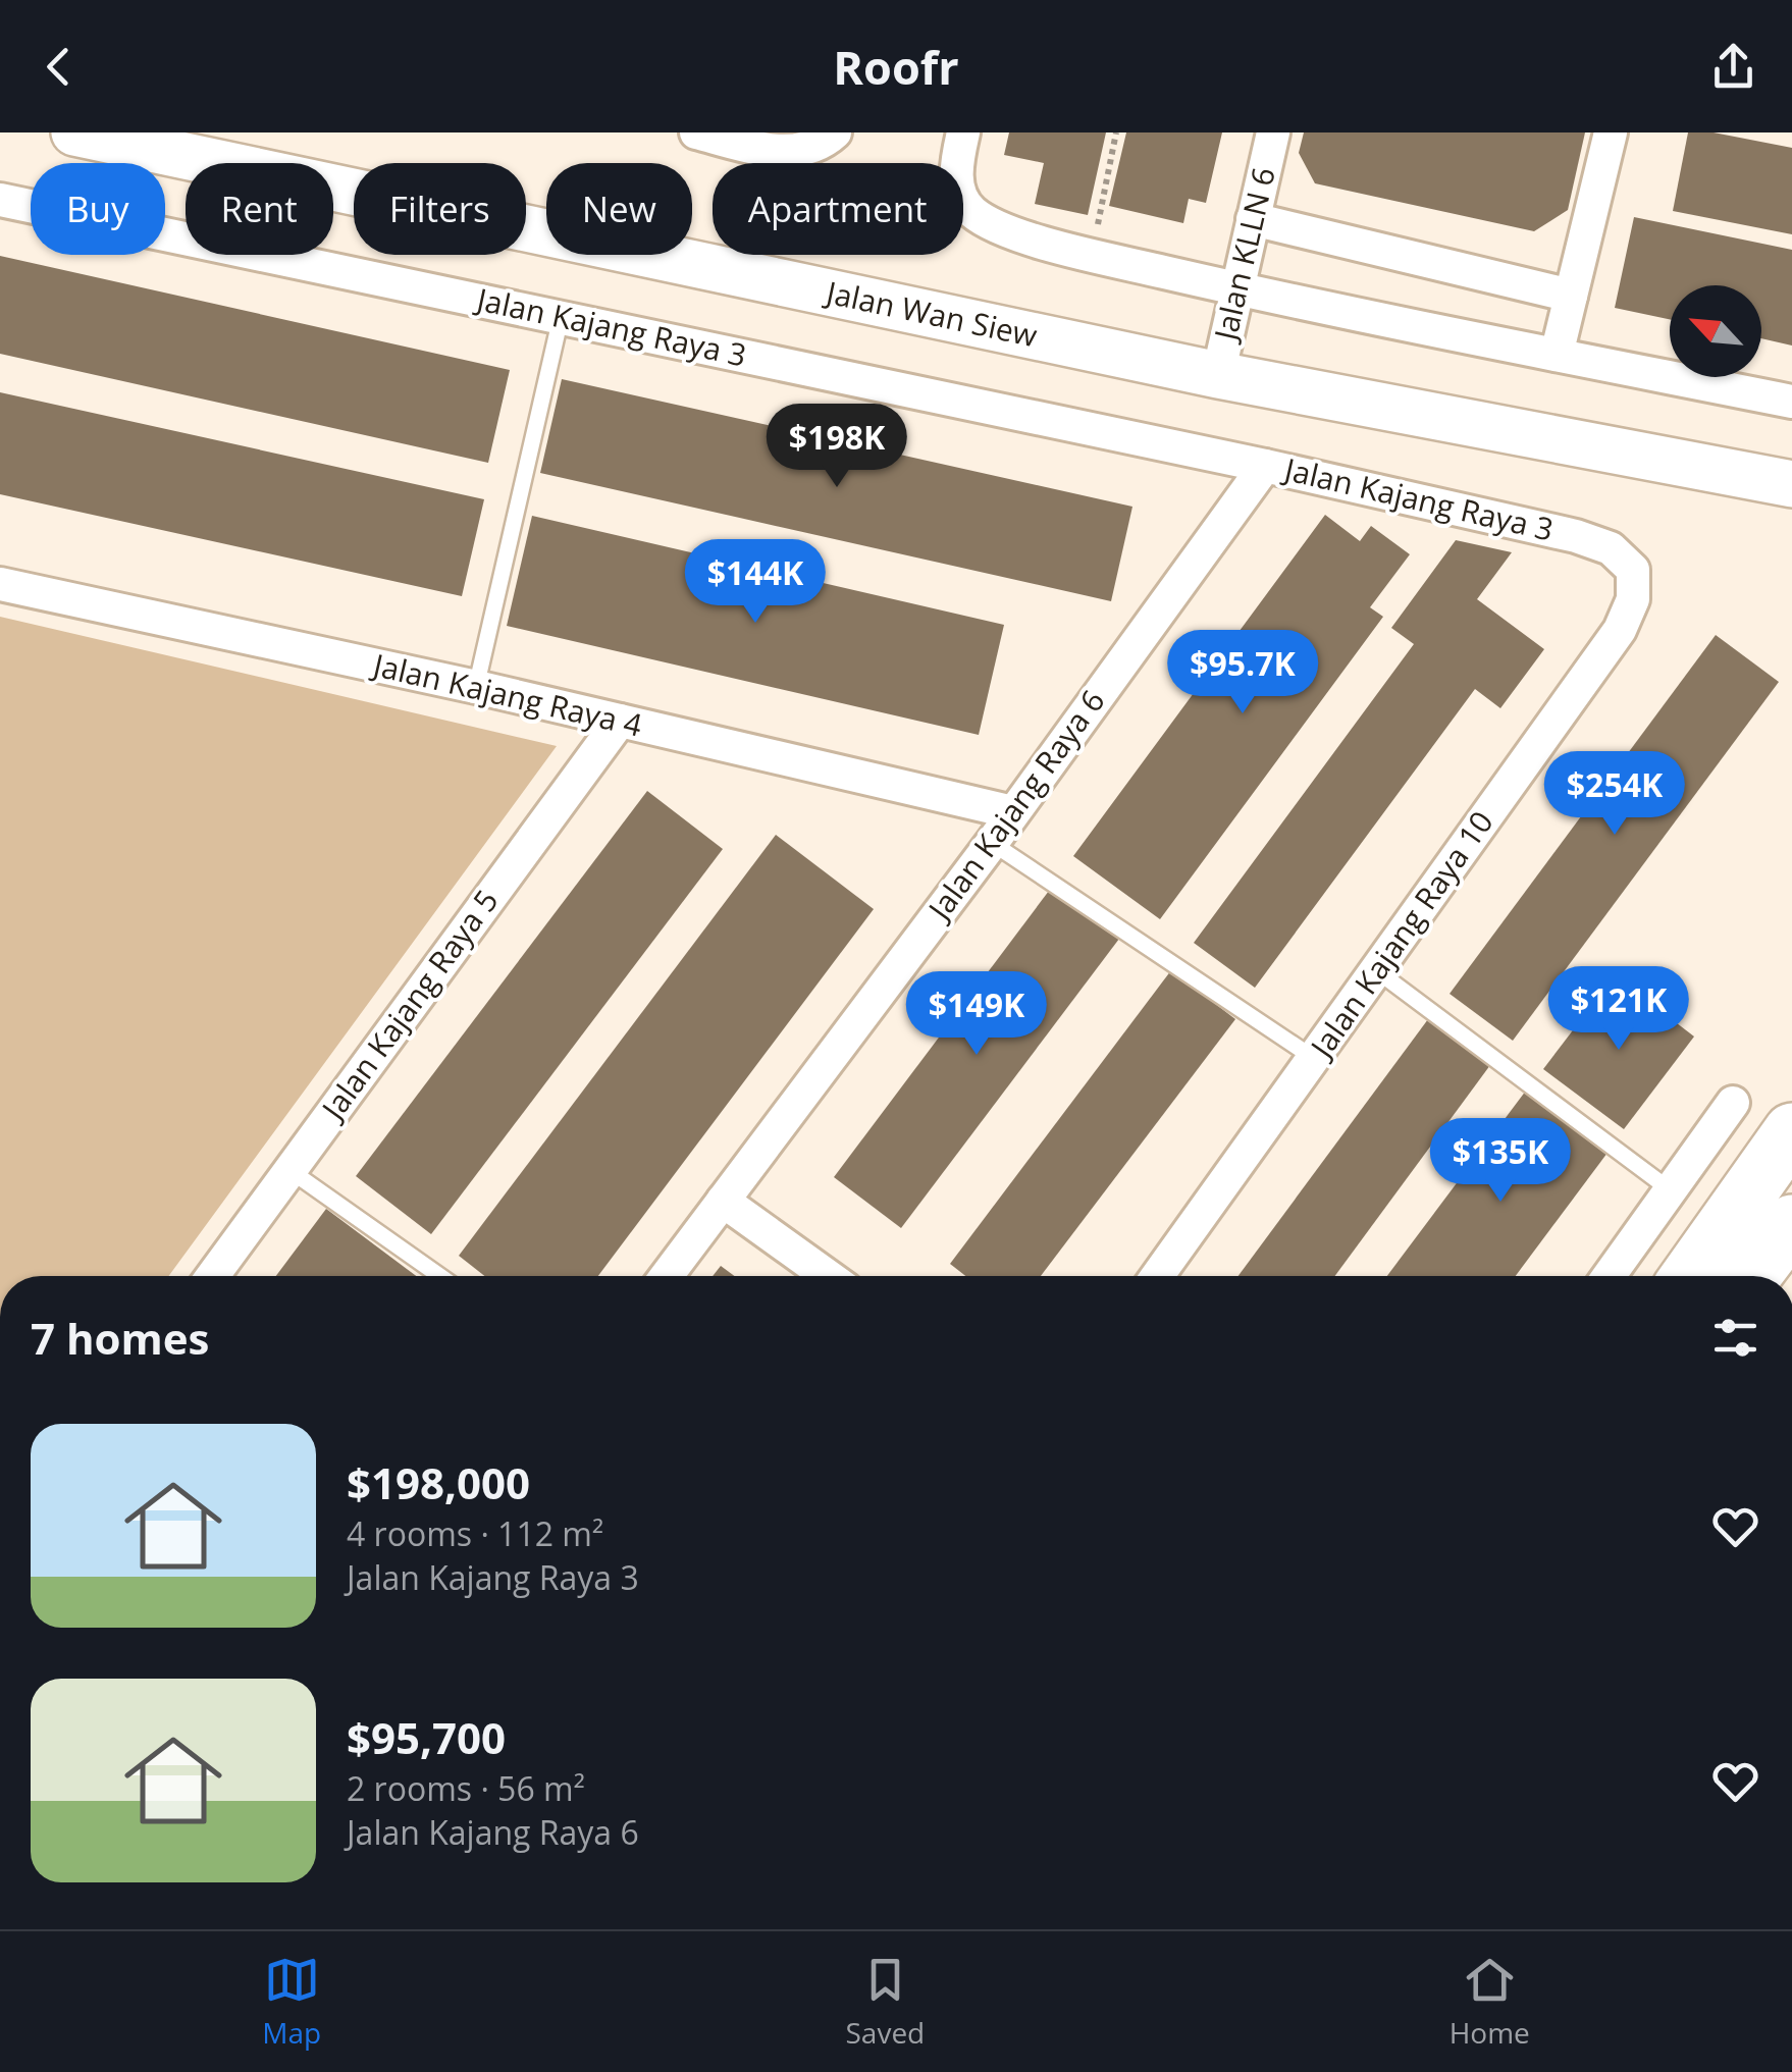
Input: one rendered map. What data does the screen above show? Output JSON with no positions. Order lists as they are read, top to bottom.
{
  "streets": {
    "street": [
      "Jalan KLLN 6",
      "Jalan Wan Siew",
      "Jalan Kajang Raya 3",
      "Jalan Kajang Raya 4",
      "Jalan Kajang Raya 6",
      "Jalan Kajang Raya 10",
      "Jalan Kajang Raya 5"
    ]
  },
  "crossings": [
    ["Jalan KLLN 6", "Jalan Wan Siew"],
    ["Jalan Kajang Raya 3", "Jalan Kajang Raya 6"],
    ["Jalan Kajang Raya 3", "Jalan Kajang Raya 10"],
    ["Jalan Kajang Raya 4", "Jalan Kajang Raya 6"],
    ["Jalan Kajang Raya 4", "Jalan Kajang Raya 5"]
  ],
  "north": "top left",
  "page": {
    "header": "Roofr",
    "chip": [
      "Buy",
      "Rent",
      "Filters",
      "New",
      "Apartment"
    ],
    "price": [
      "$198K",
      "$144K",
      "$95.7K",
      "$254K",
      "$121K",
      "$149K",
      "$135K"
    ],
    "heading": "7 homes",
    "list": [
      {
        "name": "$198,000",
        "note": "4 rooms · 112 m² · Jalan Kajang Raya 3"
      },
      {
        "name": "$95,700",
        "note": "2 rooms · 56 m² · Jalan Kajang Raya 6"
      }
    ],
    "tabs": ["Map", "Saved", "Home"]
  }
}
